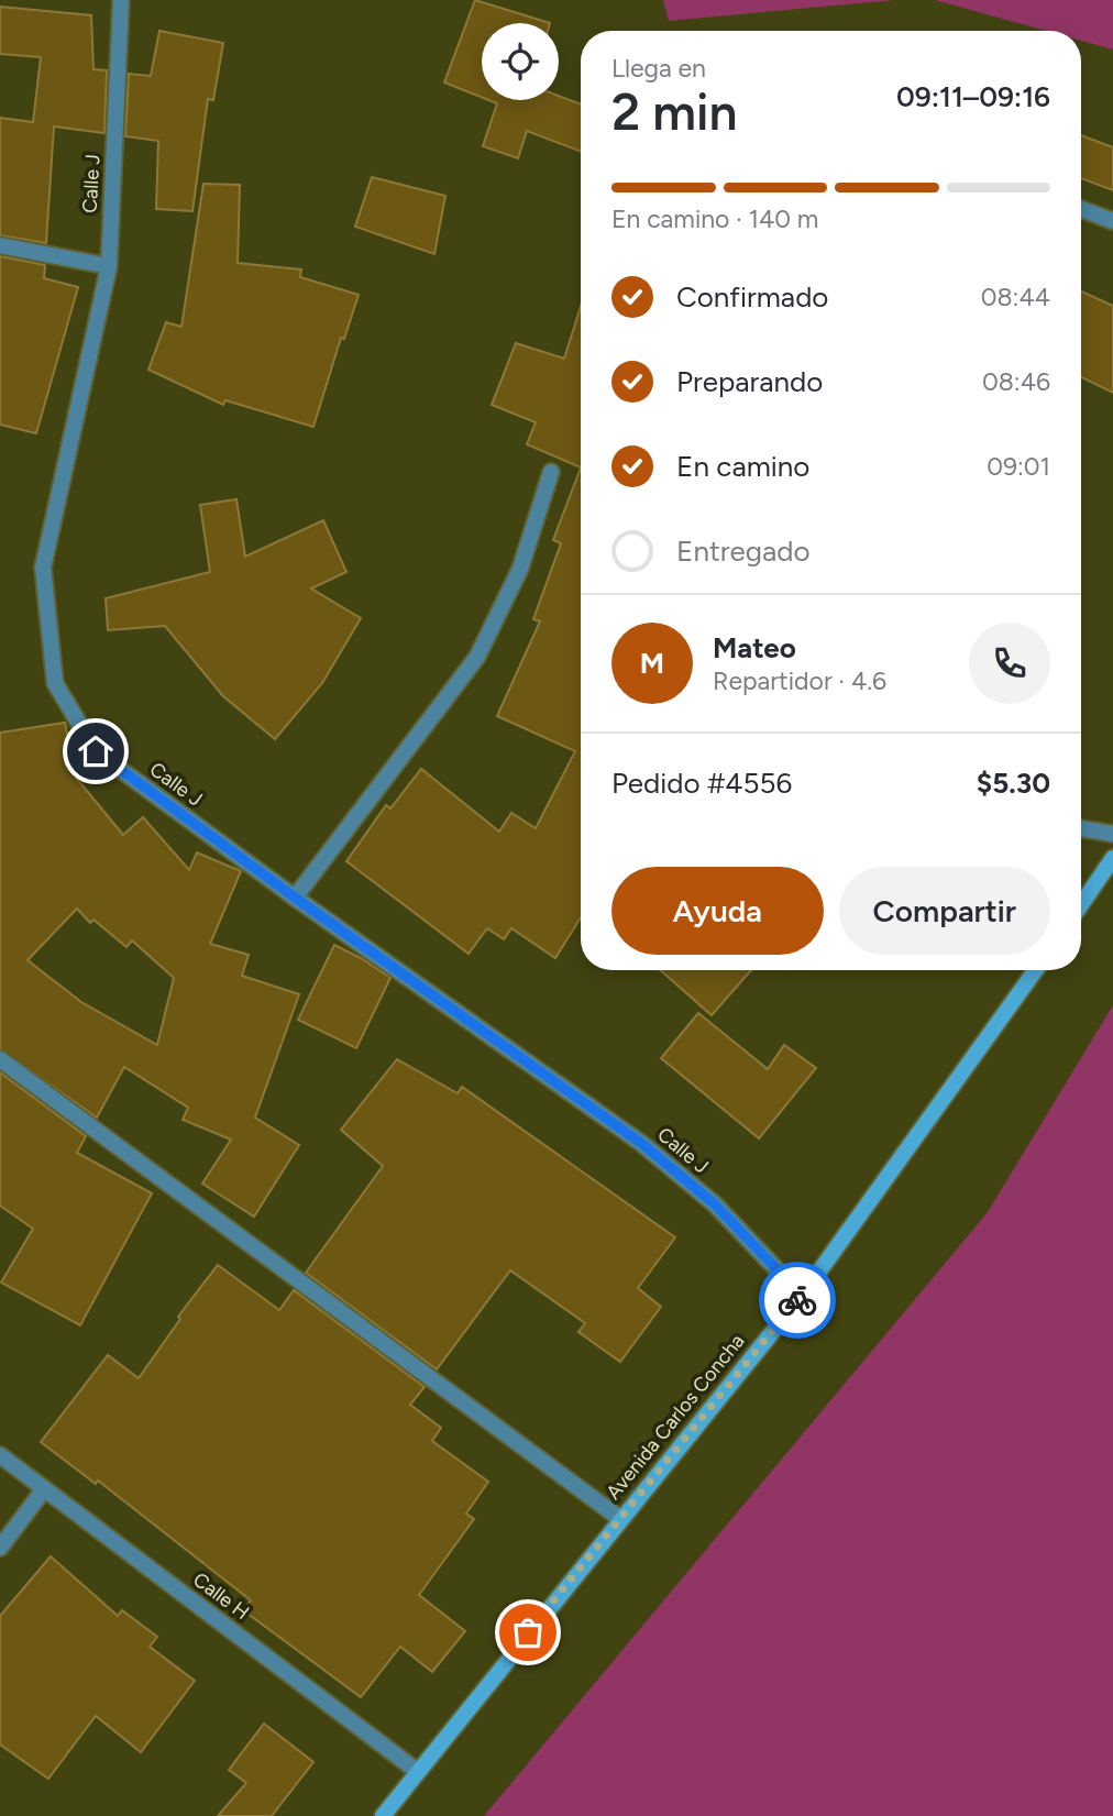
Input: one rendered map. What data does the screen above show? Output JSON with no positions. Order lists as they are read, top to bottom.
{
  "streets": {
    "street": ["Calle J", "Avenida Carlos Concha", "Calle H"]
  },
  "crossings": [
    ["Calle J", "Avenida Carlos Concha"],
    ["Avenida Carlos Concha", "Calle H"]
  ],
  "page": {
    "heading": ["2 min", "Llega en", "09:11–09:16"],
    "panel": [
      "Mateo",
      "Repartidor · 4.6",
      "Pedido #4556",
      "$5.30"
    ],
    "bar": "En camino · 140 m",
    "list": [
      ["Confirmado", "08:44"],
      ["Preparando", "08:46"],
      ["En camino", "09:01"],
      "Entregado"
    ],
    "round": "M",
    "buttons": ["Ayuda", "Compartir"]
  }
}
